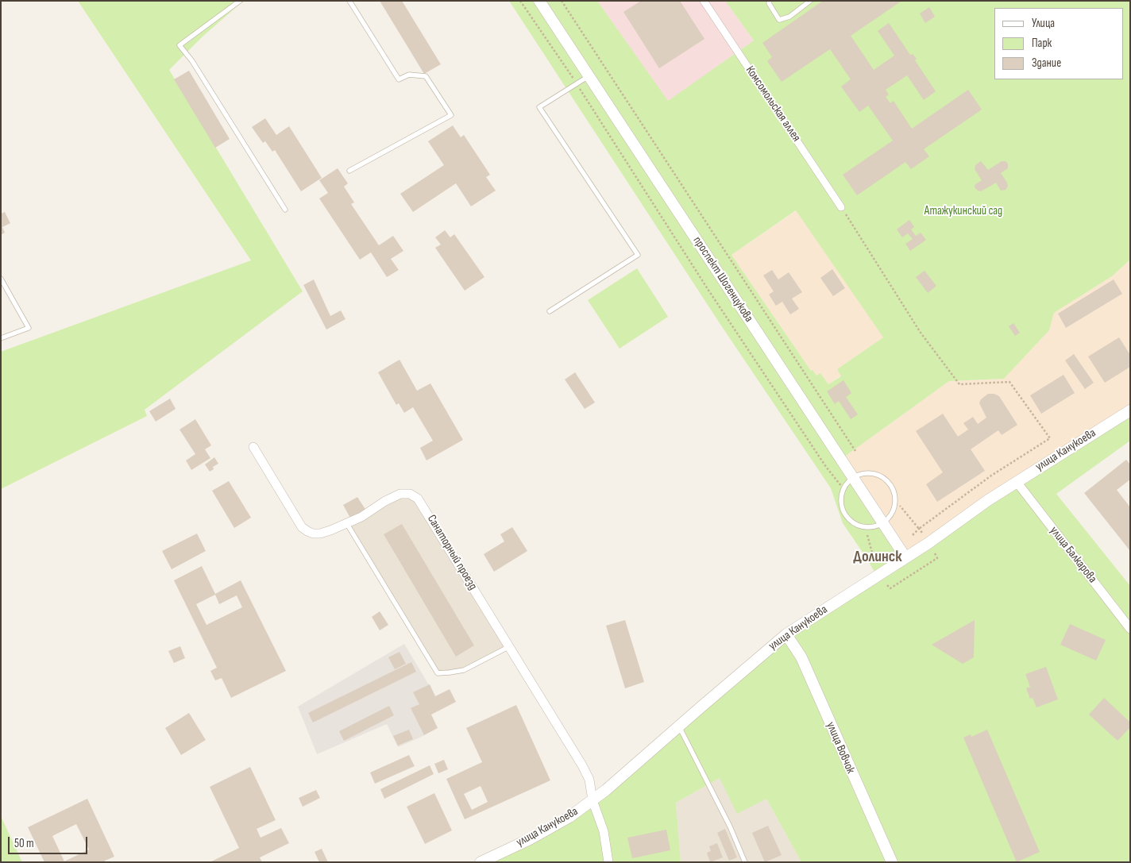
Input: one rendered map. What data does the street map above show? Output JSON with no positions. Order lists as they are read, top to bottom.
{
  "streets": {
    "street": [
      "Комсомольская аллея",
      "проспект Шогенцукова",
      "улица Канукоева",
      "Санаторный проезд",
      "улица Балкарова",
      "улица Вовчок"
    ]
  },
  "crossings": [
    ["проспект Шогенцукова", "улица Канукоева"],
    ["улица Канукоева", "Санаторный проезд"],
    ["улица Канукоева", "улица Балкарова"],
    ["улица Канукоева", "улица Вовчок"]
  ],
  "districts": ["Долинск"],
  "parks": ["Атажукинский сад"],
  "legend": ["Улица", "Парк", "Здание"],
  "scale_bar": "50 m"
}
